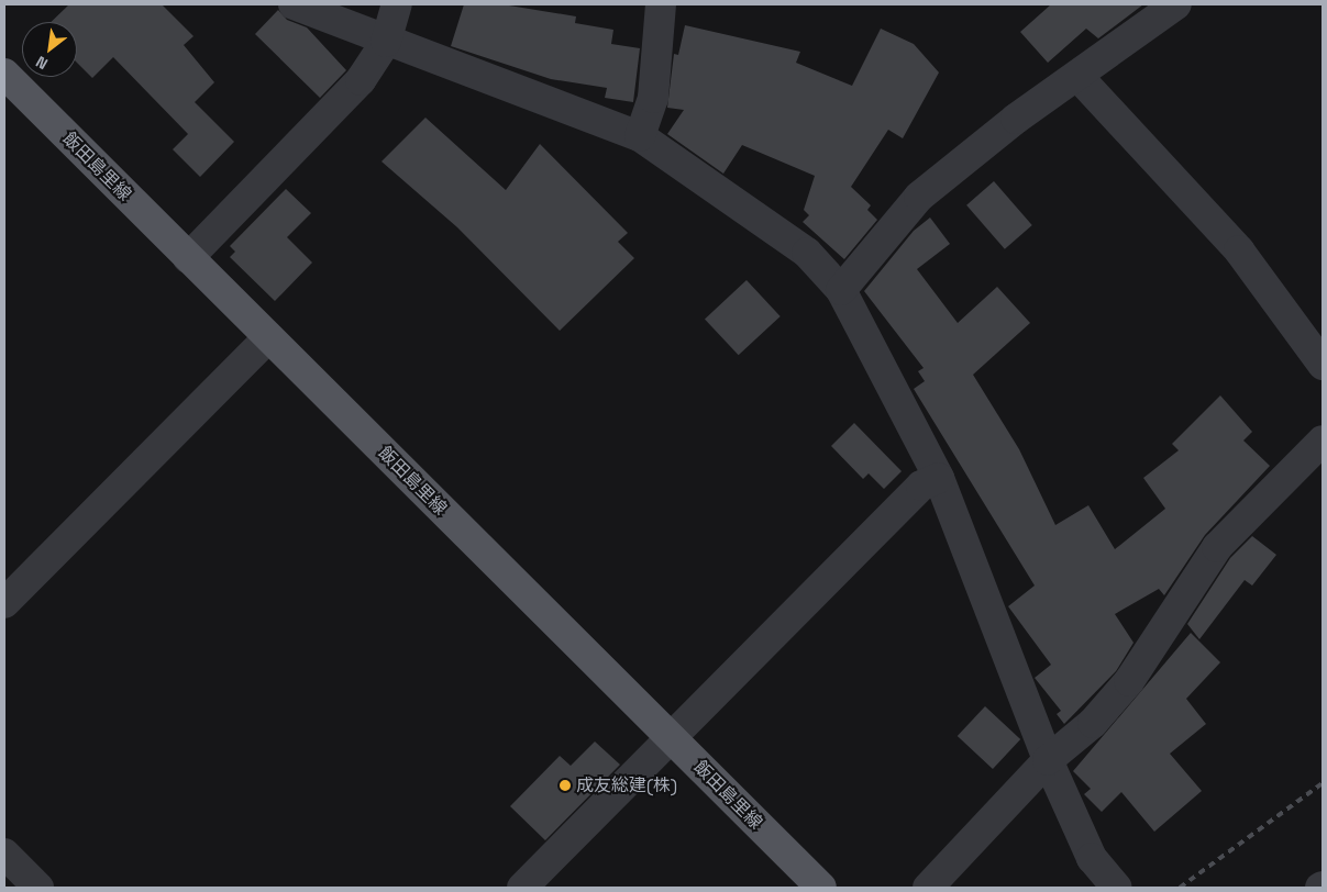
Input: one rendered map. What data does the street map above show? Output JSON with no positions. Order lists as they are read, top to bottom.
{
  "streets": {
    "main road": ["飯田島里線"]
  },
  "places": ["成友総建(株)"],
  "north": "bottom left"
}
